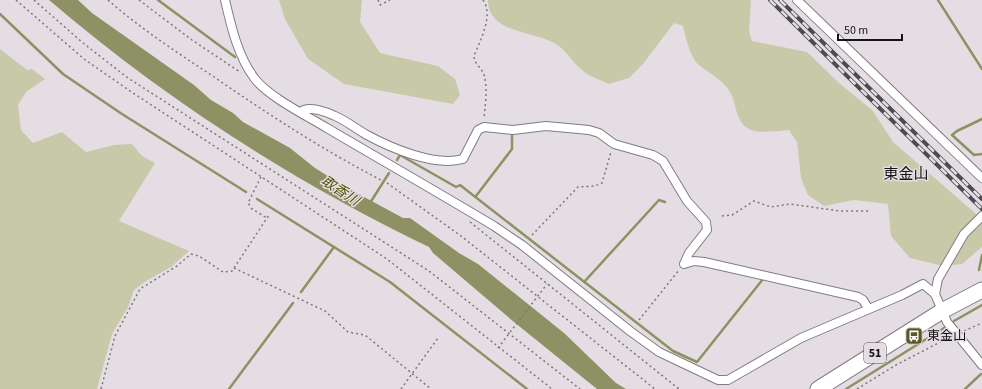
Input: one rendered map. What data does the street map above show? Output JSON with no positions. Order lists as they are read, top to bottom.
{
  "streets": {
    "highway": ["51"]
  },
  "districts": ["東金山"],
  "water": ["取香川"],
  "places": {
    "bus stop": ["東金山"]
  },
  "scale_bar": "50 m"
}
